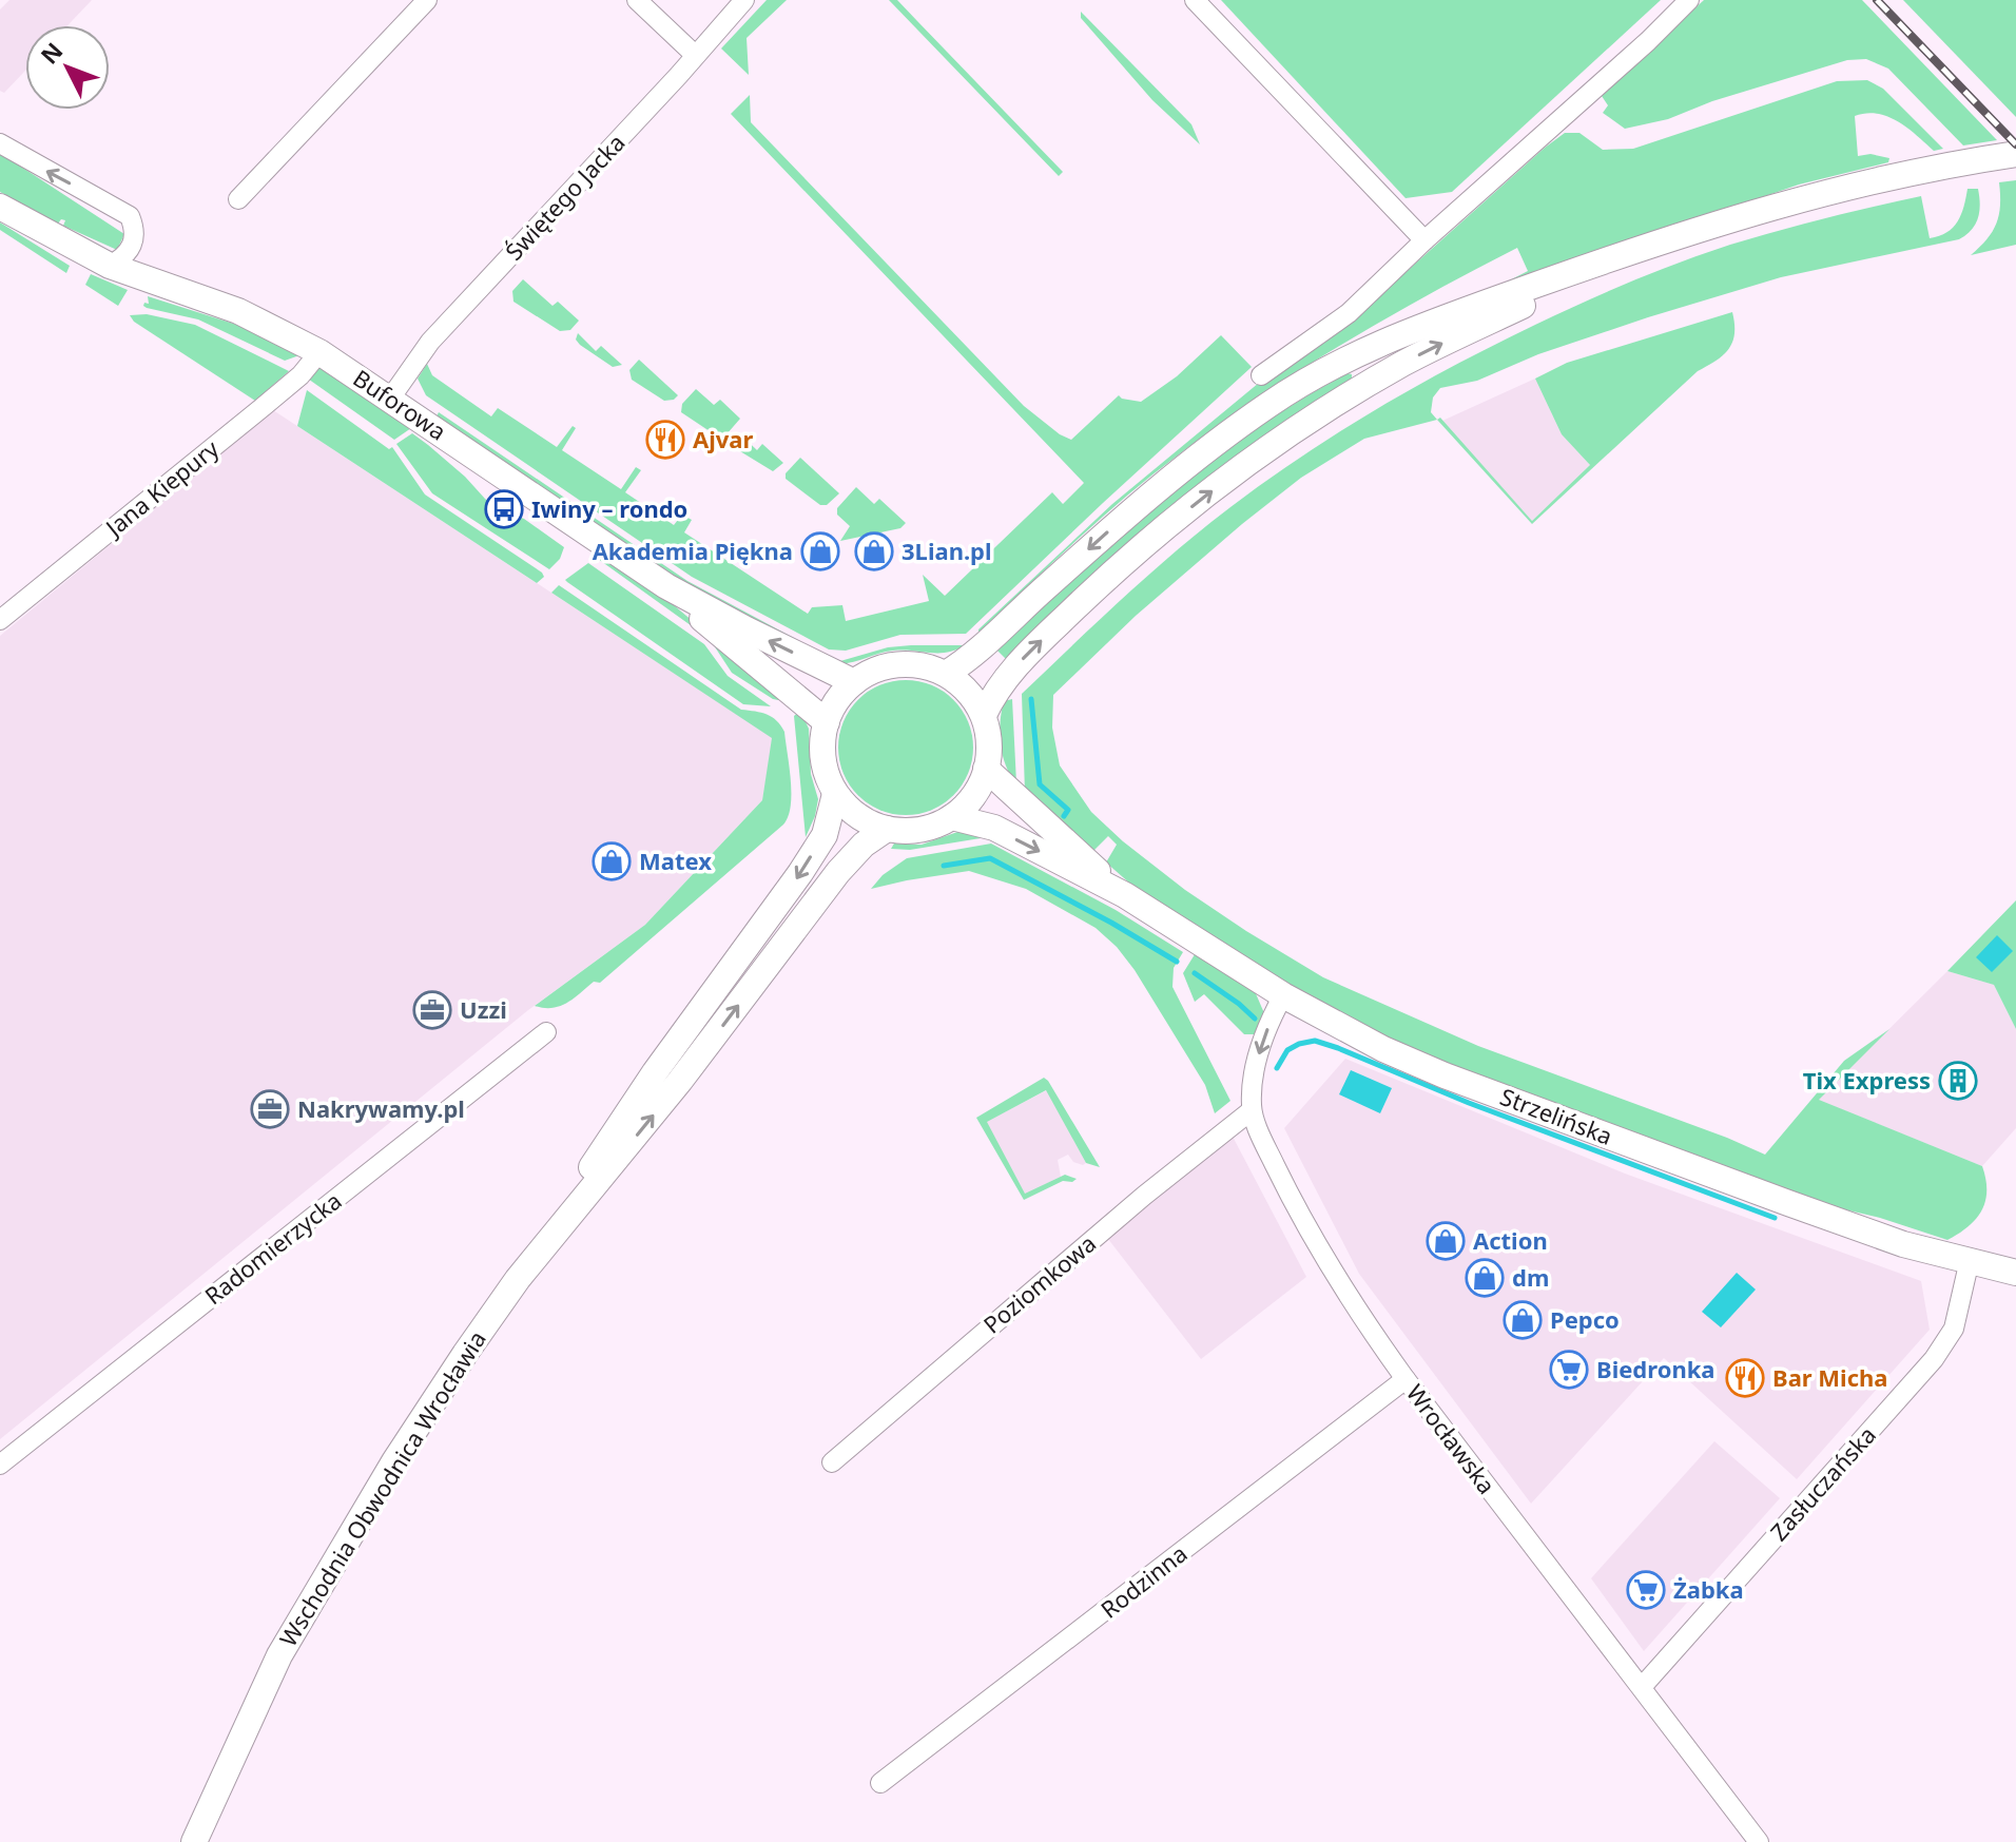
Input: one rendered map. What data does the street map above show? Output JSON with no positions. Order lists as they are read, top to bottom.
{
  "streets": {
    "main road": ["Buforowa", "Strzelińska", "Wschodnia Obwodnica Wrocławia"],
    "street": [
      "Świętego Jacka",
      "Jana Kiepury",
      "Radomierzycka",
      "Poziomkowa",
      "Wrocławska",
      "Zasłuczańska",
      "Rodzinna"
    ]
  },
  "crossings": [
    ["Świętego Jacka", "Buforowa"],
    ["Buforowa", "Jana Kiepury"],
    ["Buforowa", "Strzelińska"],
    ["Buforowa", "Wschodnia Obwodnica Wrocławia"],
    ["Strzelińska", "Wrocławska"],
    ["Strzelińska", "Zasłuczańska"],
    ["Strzelińska", "Wschodnia Obwodnica Wrocławia"],
    ["Poziomkowa", "Wrocławska"],
    ["Wrocławska", "Zasłuczańska"],
    ["Wrocławska", "Rodzinna"]
  ],
  "places": {
    "restaurant": ["Ajvar", "Bar Micha"],
    "bus stop": ["Iwiny – rondo"],
    "shop": [
      "Akademia Piękna",
      "3Lian.pl",
      "Matex",
      "Action",
      "dm",
      "Pepco"
    ],
    "office": ["Uzzi", "Nakrywamy.pl"],
    "building": ["Tix Express"],
    "supermarket": ["Biedronka", "Żabka"]
  },
  "north": "top left"
}
